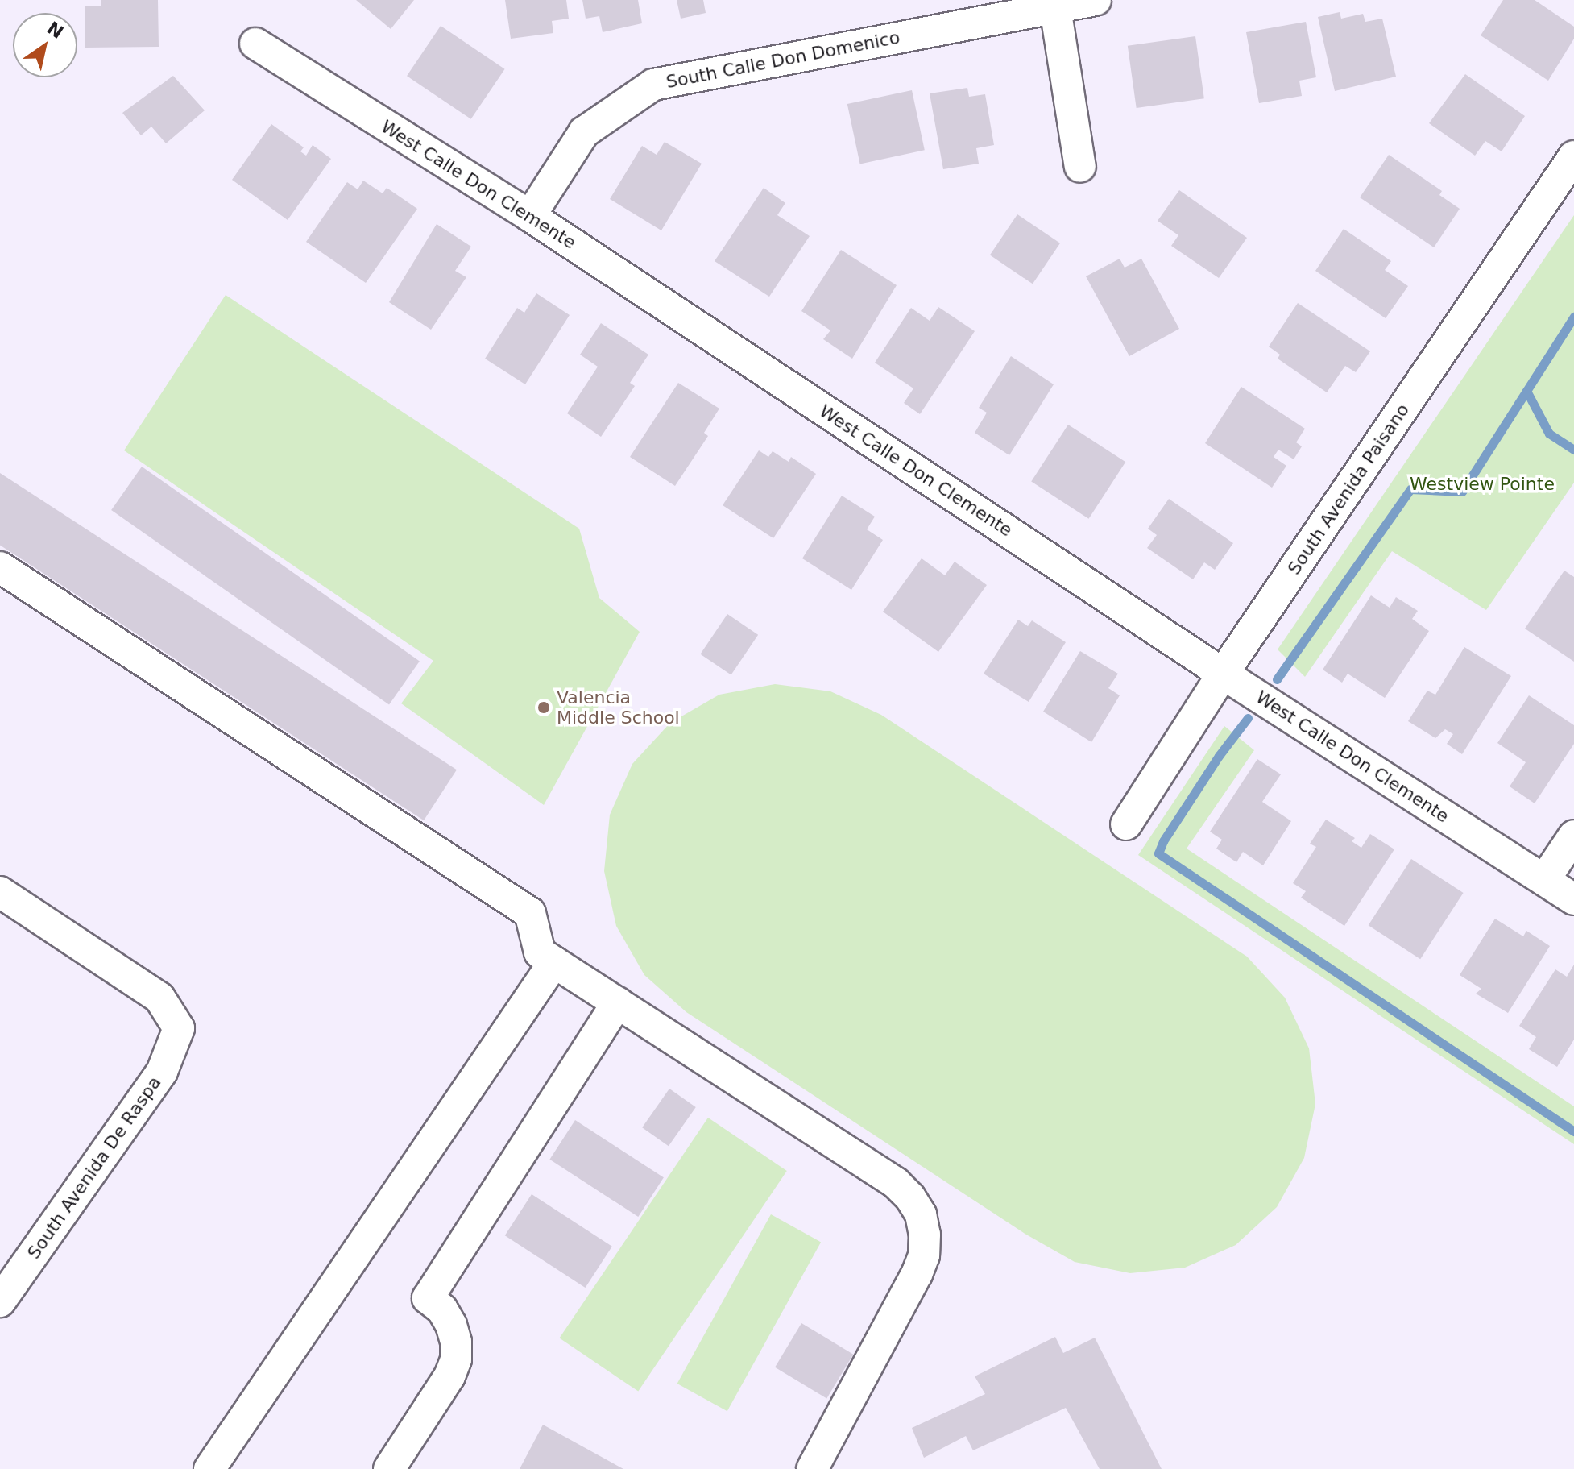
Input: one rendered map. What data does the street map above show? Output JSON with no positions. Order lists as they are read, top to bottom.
{
  "streets": {
    "street": [
      "South Calle Don Domenico",
      "West Calle Don Clemente",
      "South Avenida Paisano",
      "South Avenida De Raspa"
    ]
  },
  "crossings": [
    ["South Calle Don Domenico", "West Calle Don Clemente"],
    ["West Calle Don Clemente", "South Avenida Paisano"]
  ],
  "parks": ["Westview Pointe"],
  "places": ["Valencia Middle School"],
  "north": "top right"
}
